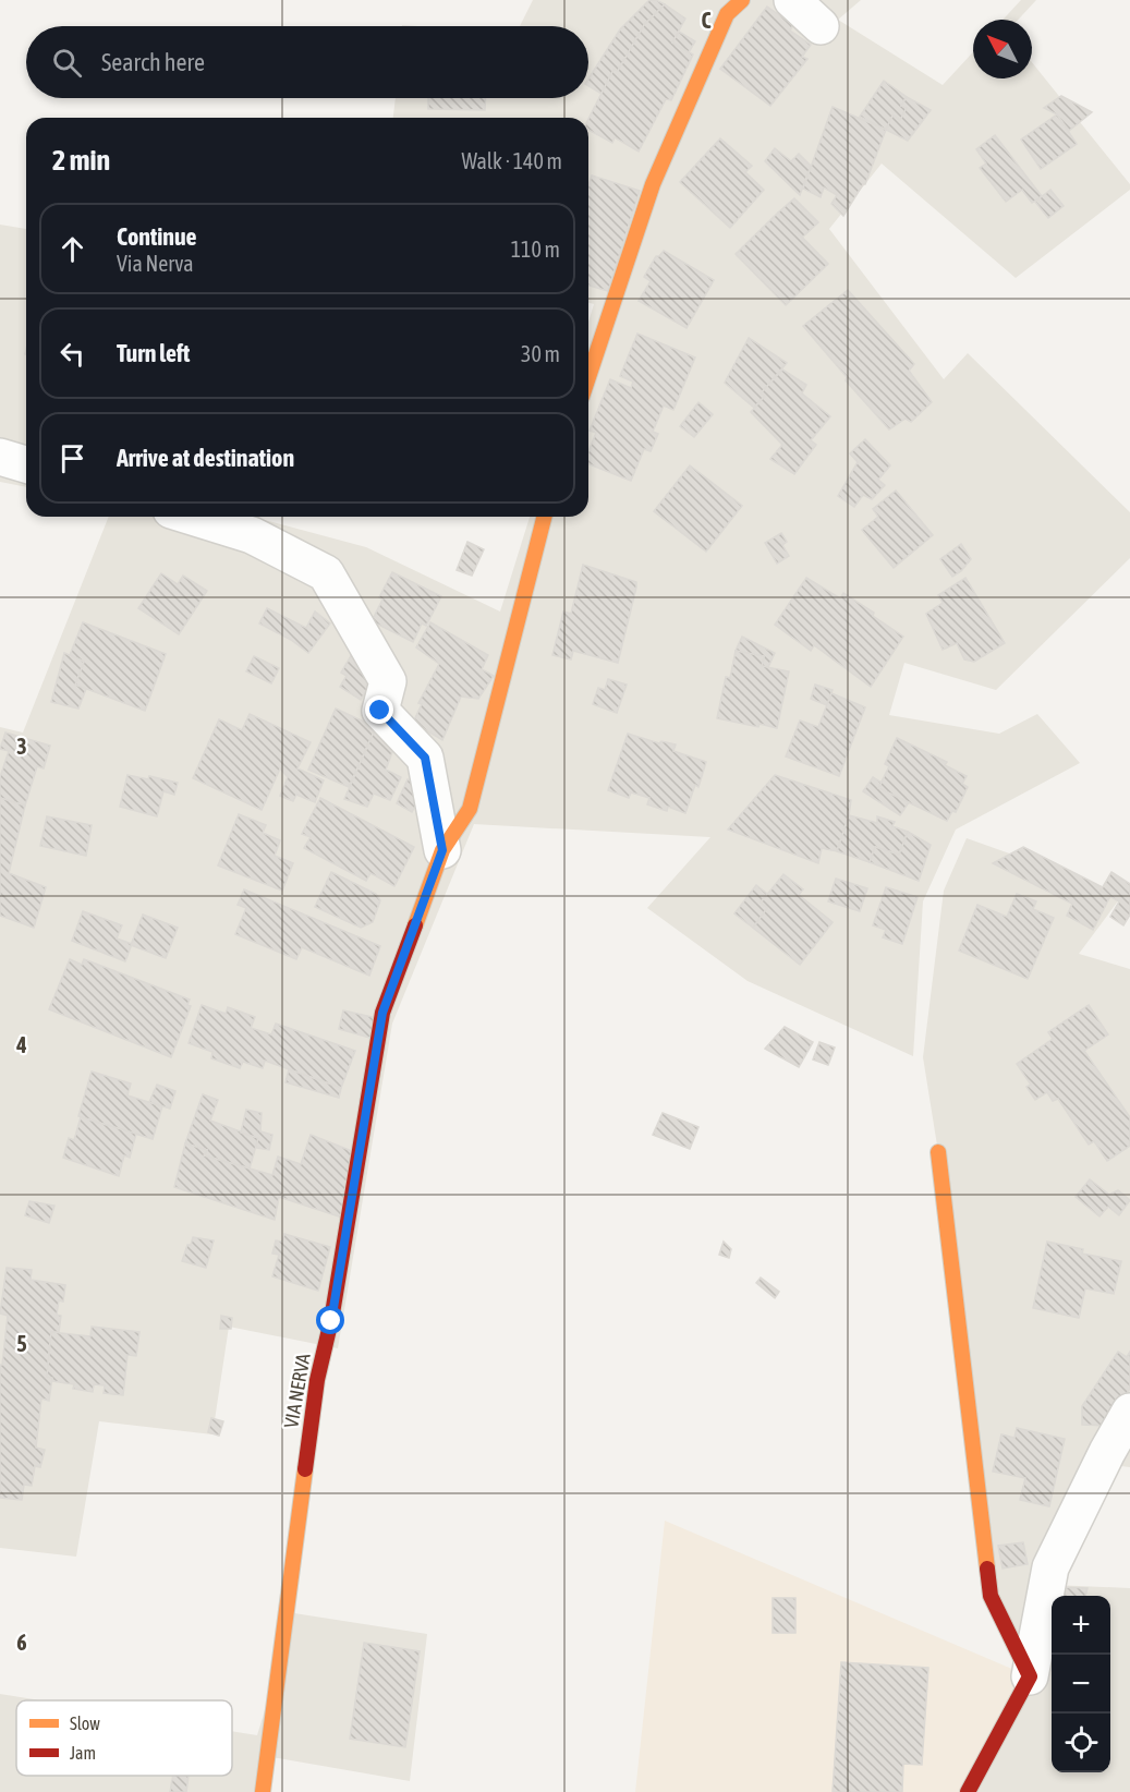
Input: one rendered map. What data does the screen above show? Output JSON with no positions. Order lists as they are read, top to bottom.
{
  "streets": {
    "street": ["VIA NERVA"]
  },
  "legend": ["Slow", "Jam"],
  "north": "top left",
  "page": {
    "search": "Search here",
    "heading": ["2 min", "Walk · 140 m"],
    "list": [
      ["Continue", "Via Nerva", "110 m"],
      ["Turn left", "30 m"],
      "Arrive at destination"
    ],
    "map_buttons": ["+", "−"]
  },
  "grid": {
    "columns": ["C"],
    "rows": [
      "3",
      "4",
      "5",
      "6"
    ]
  }
}
